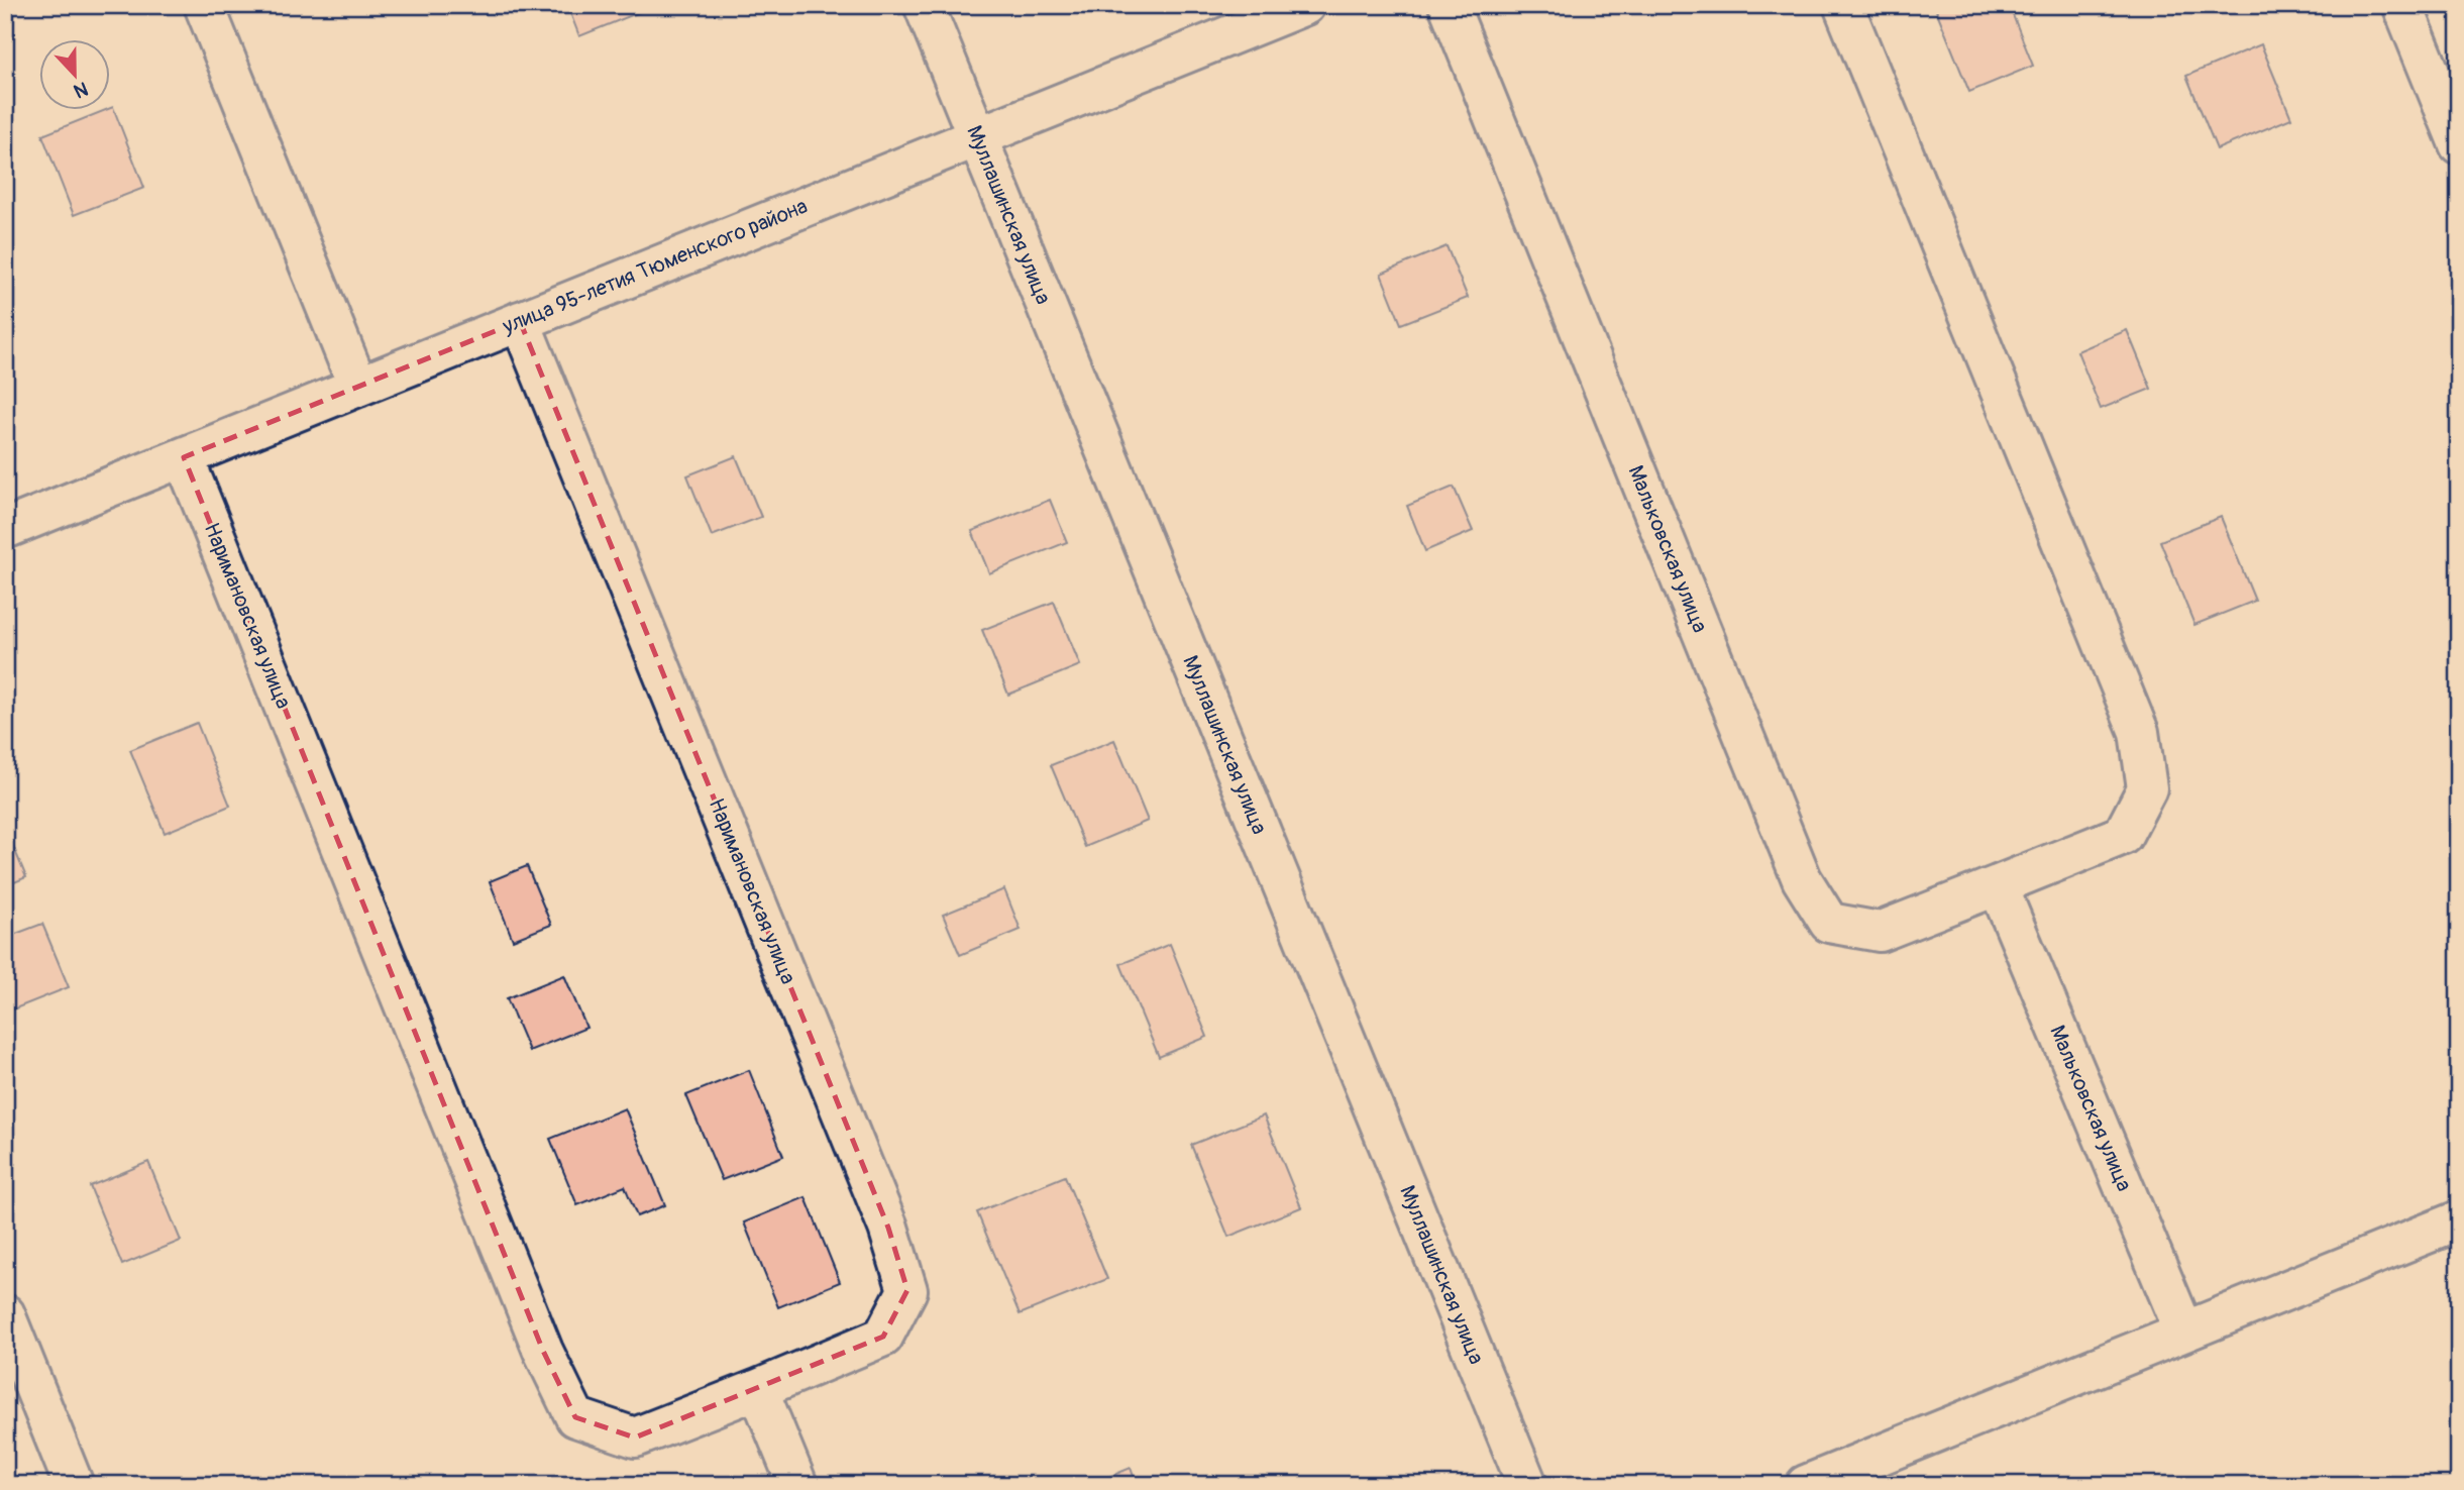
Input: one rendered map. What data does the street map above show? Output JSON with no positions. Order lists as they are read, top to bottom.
{
  "streets": {
    "street": [
      "Муллашинская улица",
      "улица 95-летия Тюменского района",
      "Мальковская улица",
      "Наримановская улица"
    ]
  },
  "crossings": [
    ["Муллашинская улица", "улица 95-летия Тюменского района"],
    ["улица 95-летия Тюменского района", "Наримановская улица"]
  ],
  "north": "bottom"
}
